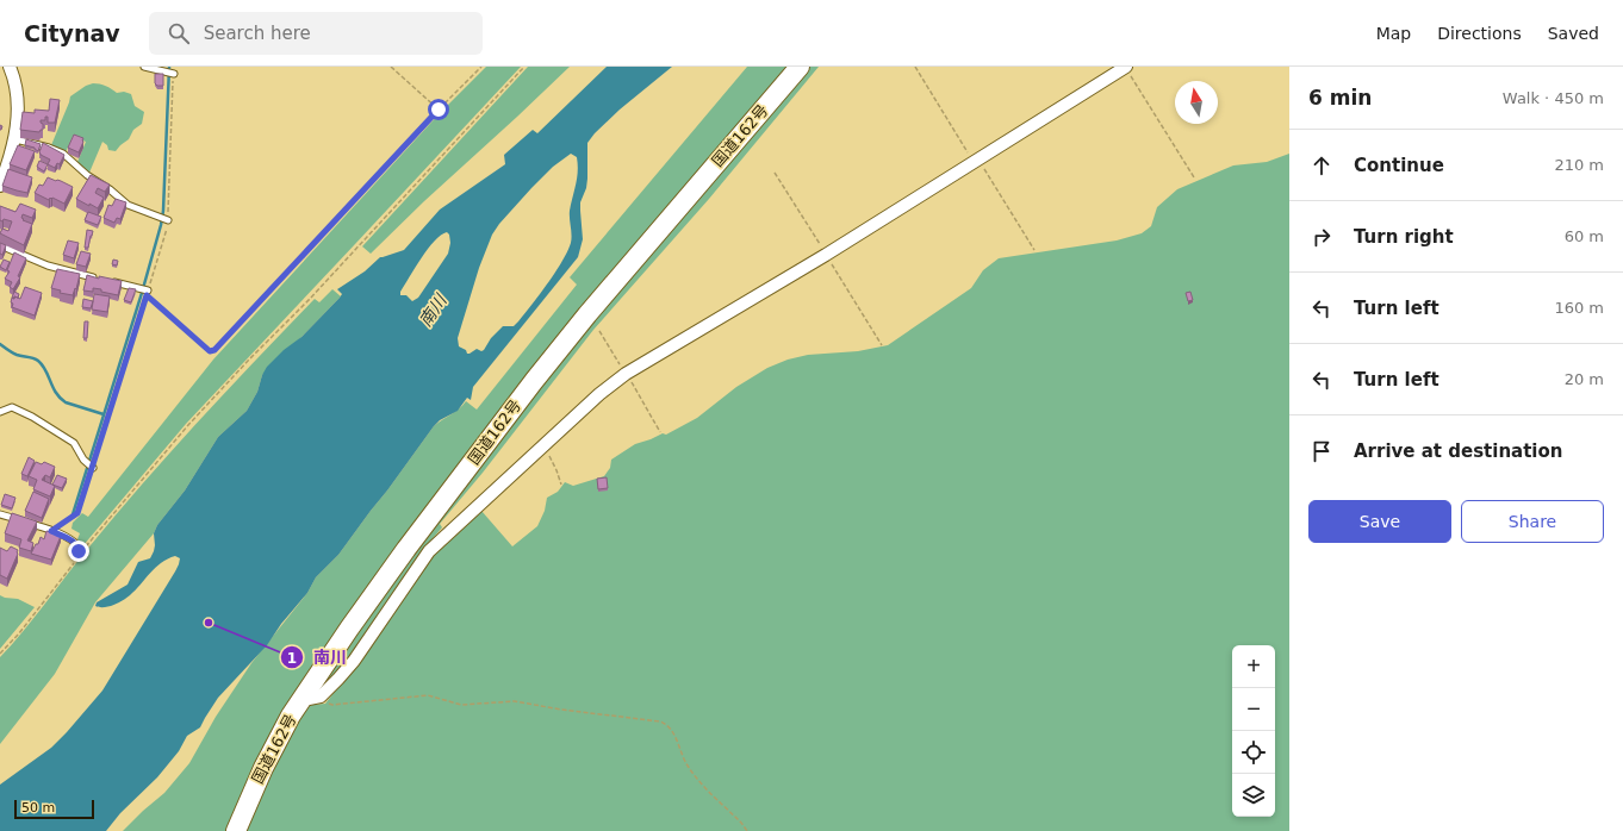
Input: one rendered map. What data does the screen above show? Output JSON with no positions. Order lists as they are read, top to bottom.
{
  "streets": {
    "highway": ["国道162号"]
  },
  "water": ["南川"],
  "places": ["南川"],
  "scale_bar": "50 m",
  "north": "top",
  "page": {
    "header": "Citynav",
    "search": "Search here",
    "nav": ["Map", "Directions", "Saved"],
    "heading": ["6 min", "Walk · 450 m"],
    "list": [
      ["Continue", "210 m"],
      ["Turn right", "60 m"],
      ["Turn left", "160 m"],
      ["Turn left", "20 m"],
      "Arrive at destination"
    ],
    "buttons": ["Save", "Share"],
    "map_buttons": ["+", "−"],
    "scale": "50 m"
  }
}
